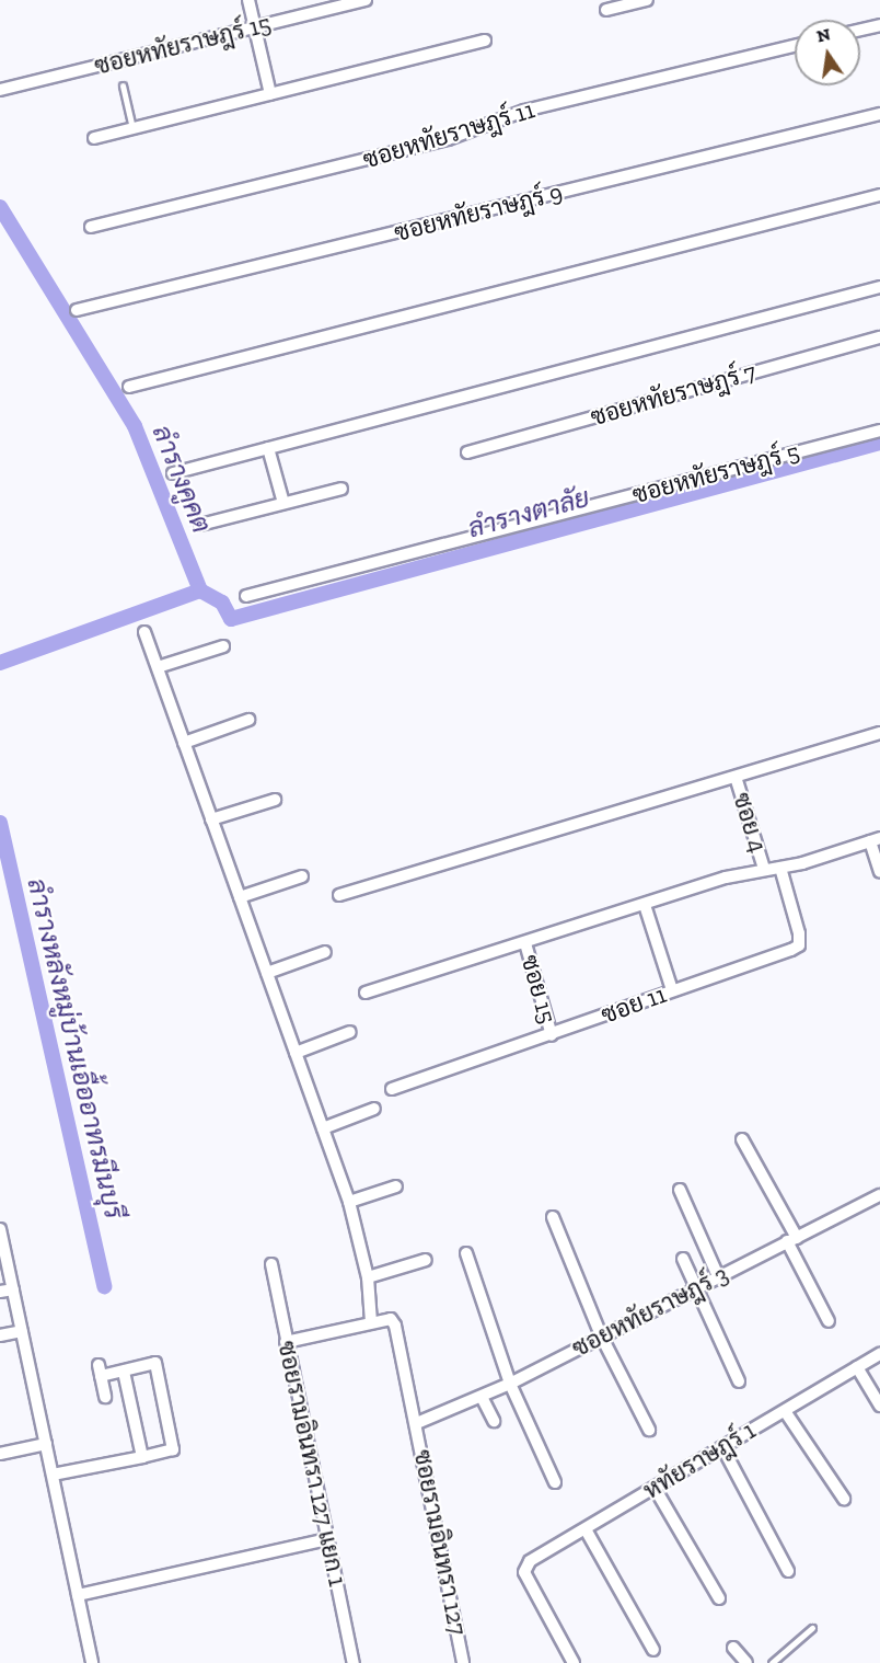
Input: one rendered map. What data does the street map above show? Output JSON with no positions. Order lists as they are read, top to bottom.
{
  "streets": {
    "street": [
      "ซอยหทัยราษฎร์ 15",
      "ซอยหทัยราษฎร์ 11",
      "ซอยหทัยราษฎร์ 9",
      "ซอยหทัยราษฎร์ 7",
      "ซอยหทัยราษฎร์ 5",
      "ซอย 4",
      "ซอย 15",
      "ซอย 11",
      "ซอยหทัยราษฎร์ 3",
      "หทัยราษฎร์ 1",
      "ซอยรามอินทรา 127 แยก 1",
      "ซอยรามอินทรา 127"
    ]
  },
  "crossings": [
    ["ซอย 15", "ซอย 11"],
    ["ซอยหทัยราษฎร์ 3", "ซอยรามอินทรา 127"]
  ],
  "water": ["ลำรางคูคต", "ลำรางตาลัย", "ลำรางหลังหมู่บ้านเอื้ออาทรมีนบุรี"],
  "north": "top"
}
